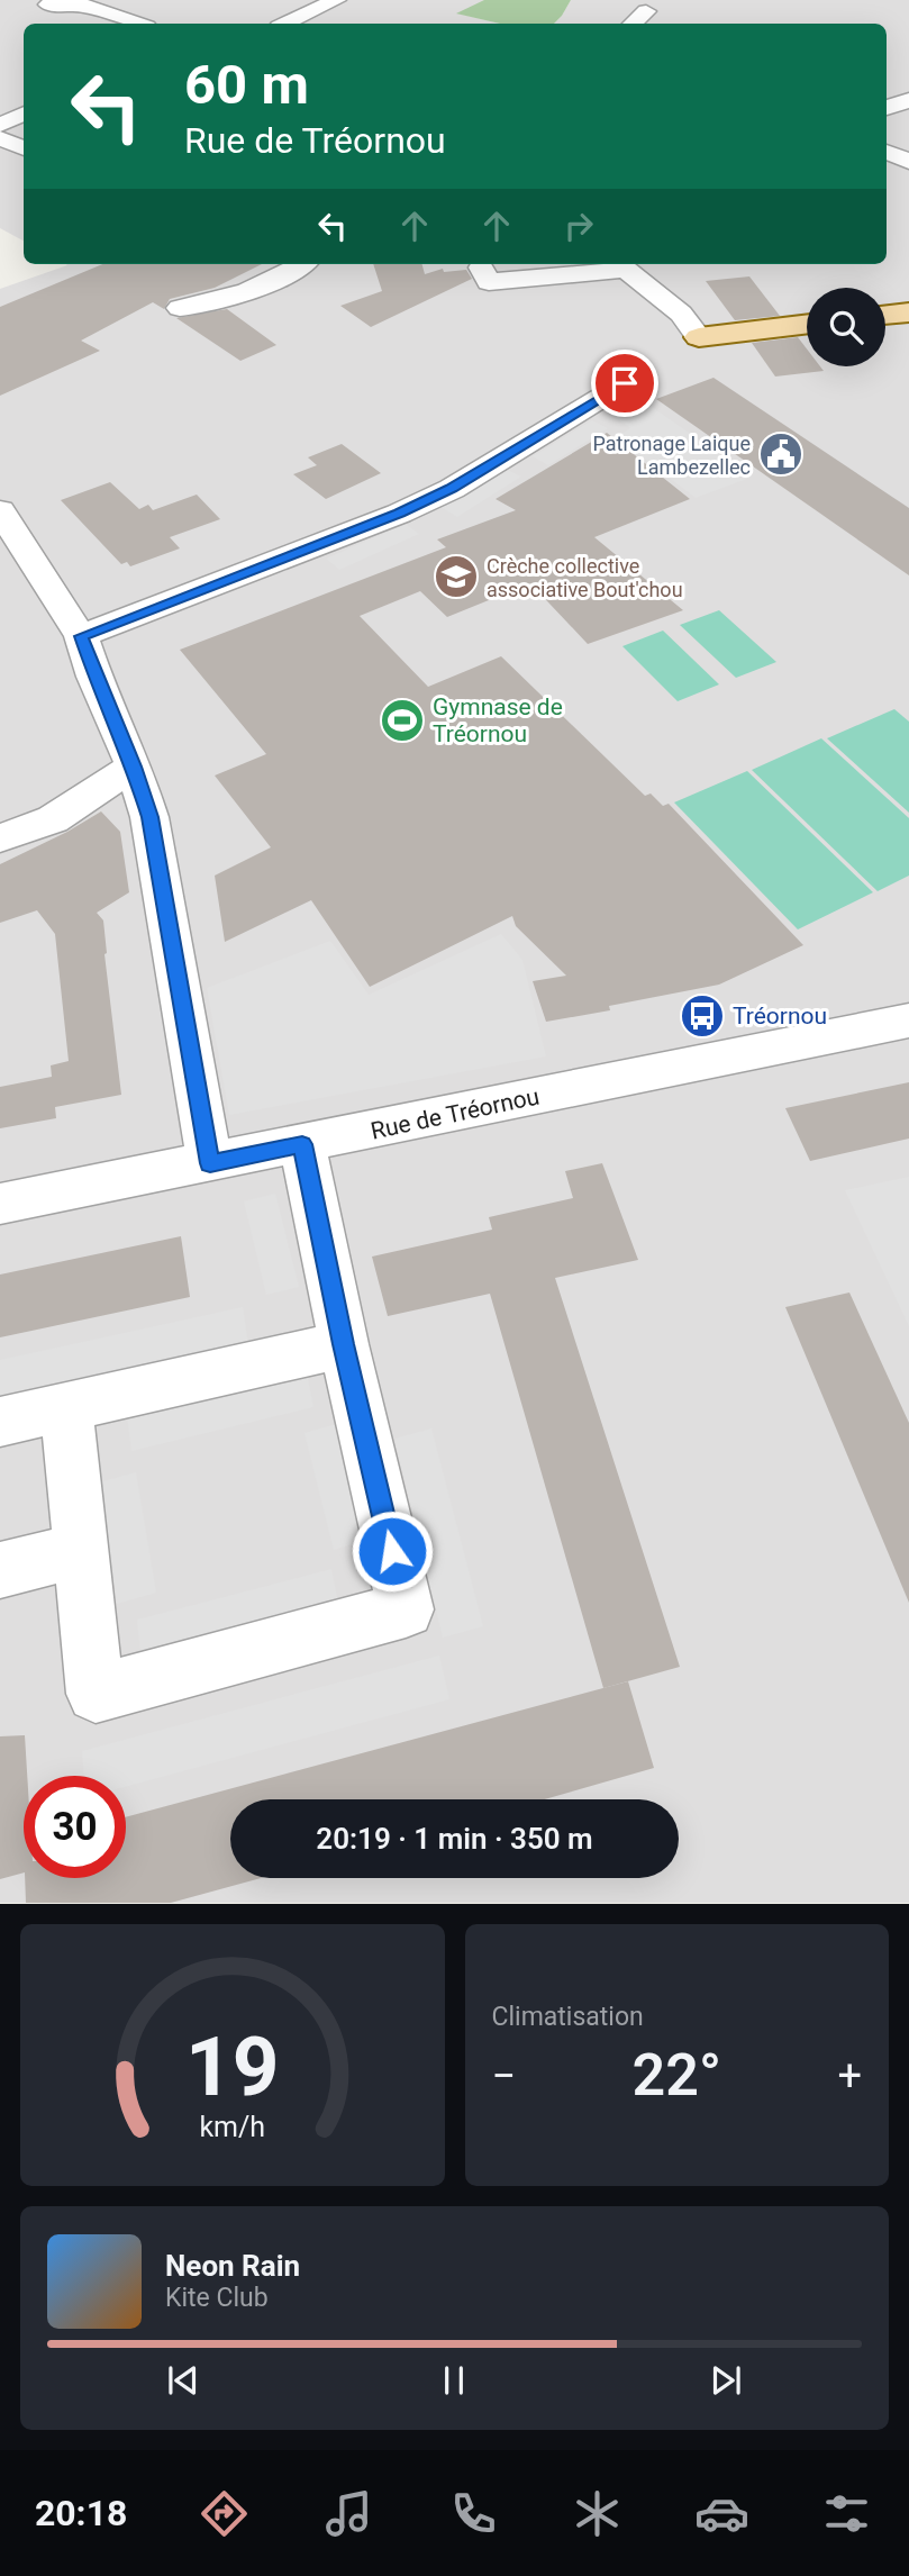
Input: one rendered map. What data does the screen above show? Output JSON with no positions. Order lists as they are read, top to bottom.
{
  "streets": {
    "street": ["Rue de Tréornou"]
  },
  "places": {
    "public building": ["Patronage Laique Lambezellec"],
    "school or university": ["Crèche collective associative Bout'chou"],
    "sports": ["Gymnase de Tréornou"],
    "bus stop": ["Tréornou"]
  },
  "page": {
    "turn": ["60 m", "Rue de Tréornou"],
    "limit": "30",
    "trip": "20:19 · 1 min · 350 m",
    "tile": "Climatisation",
    "heat": ["−", "22°", "+"],
    "song": ["Neon Rain", "Kite Club"],
    "tabs": "20:18",
    "gauge": ["19", "km/h"]
  }
}
